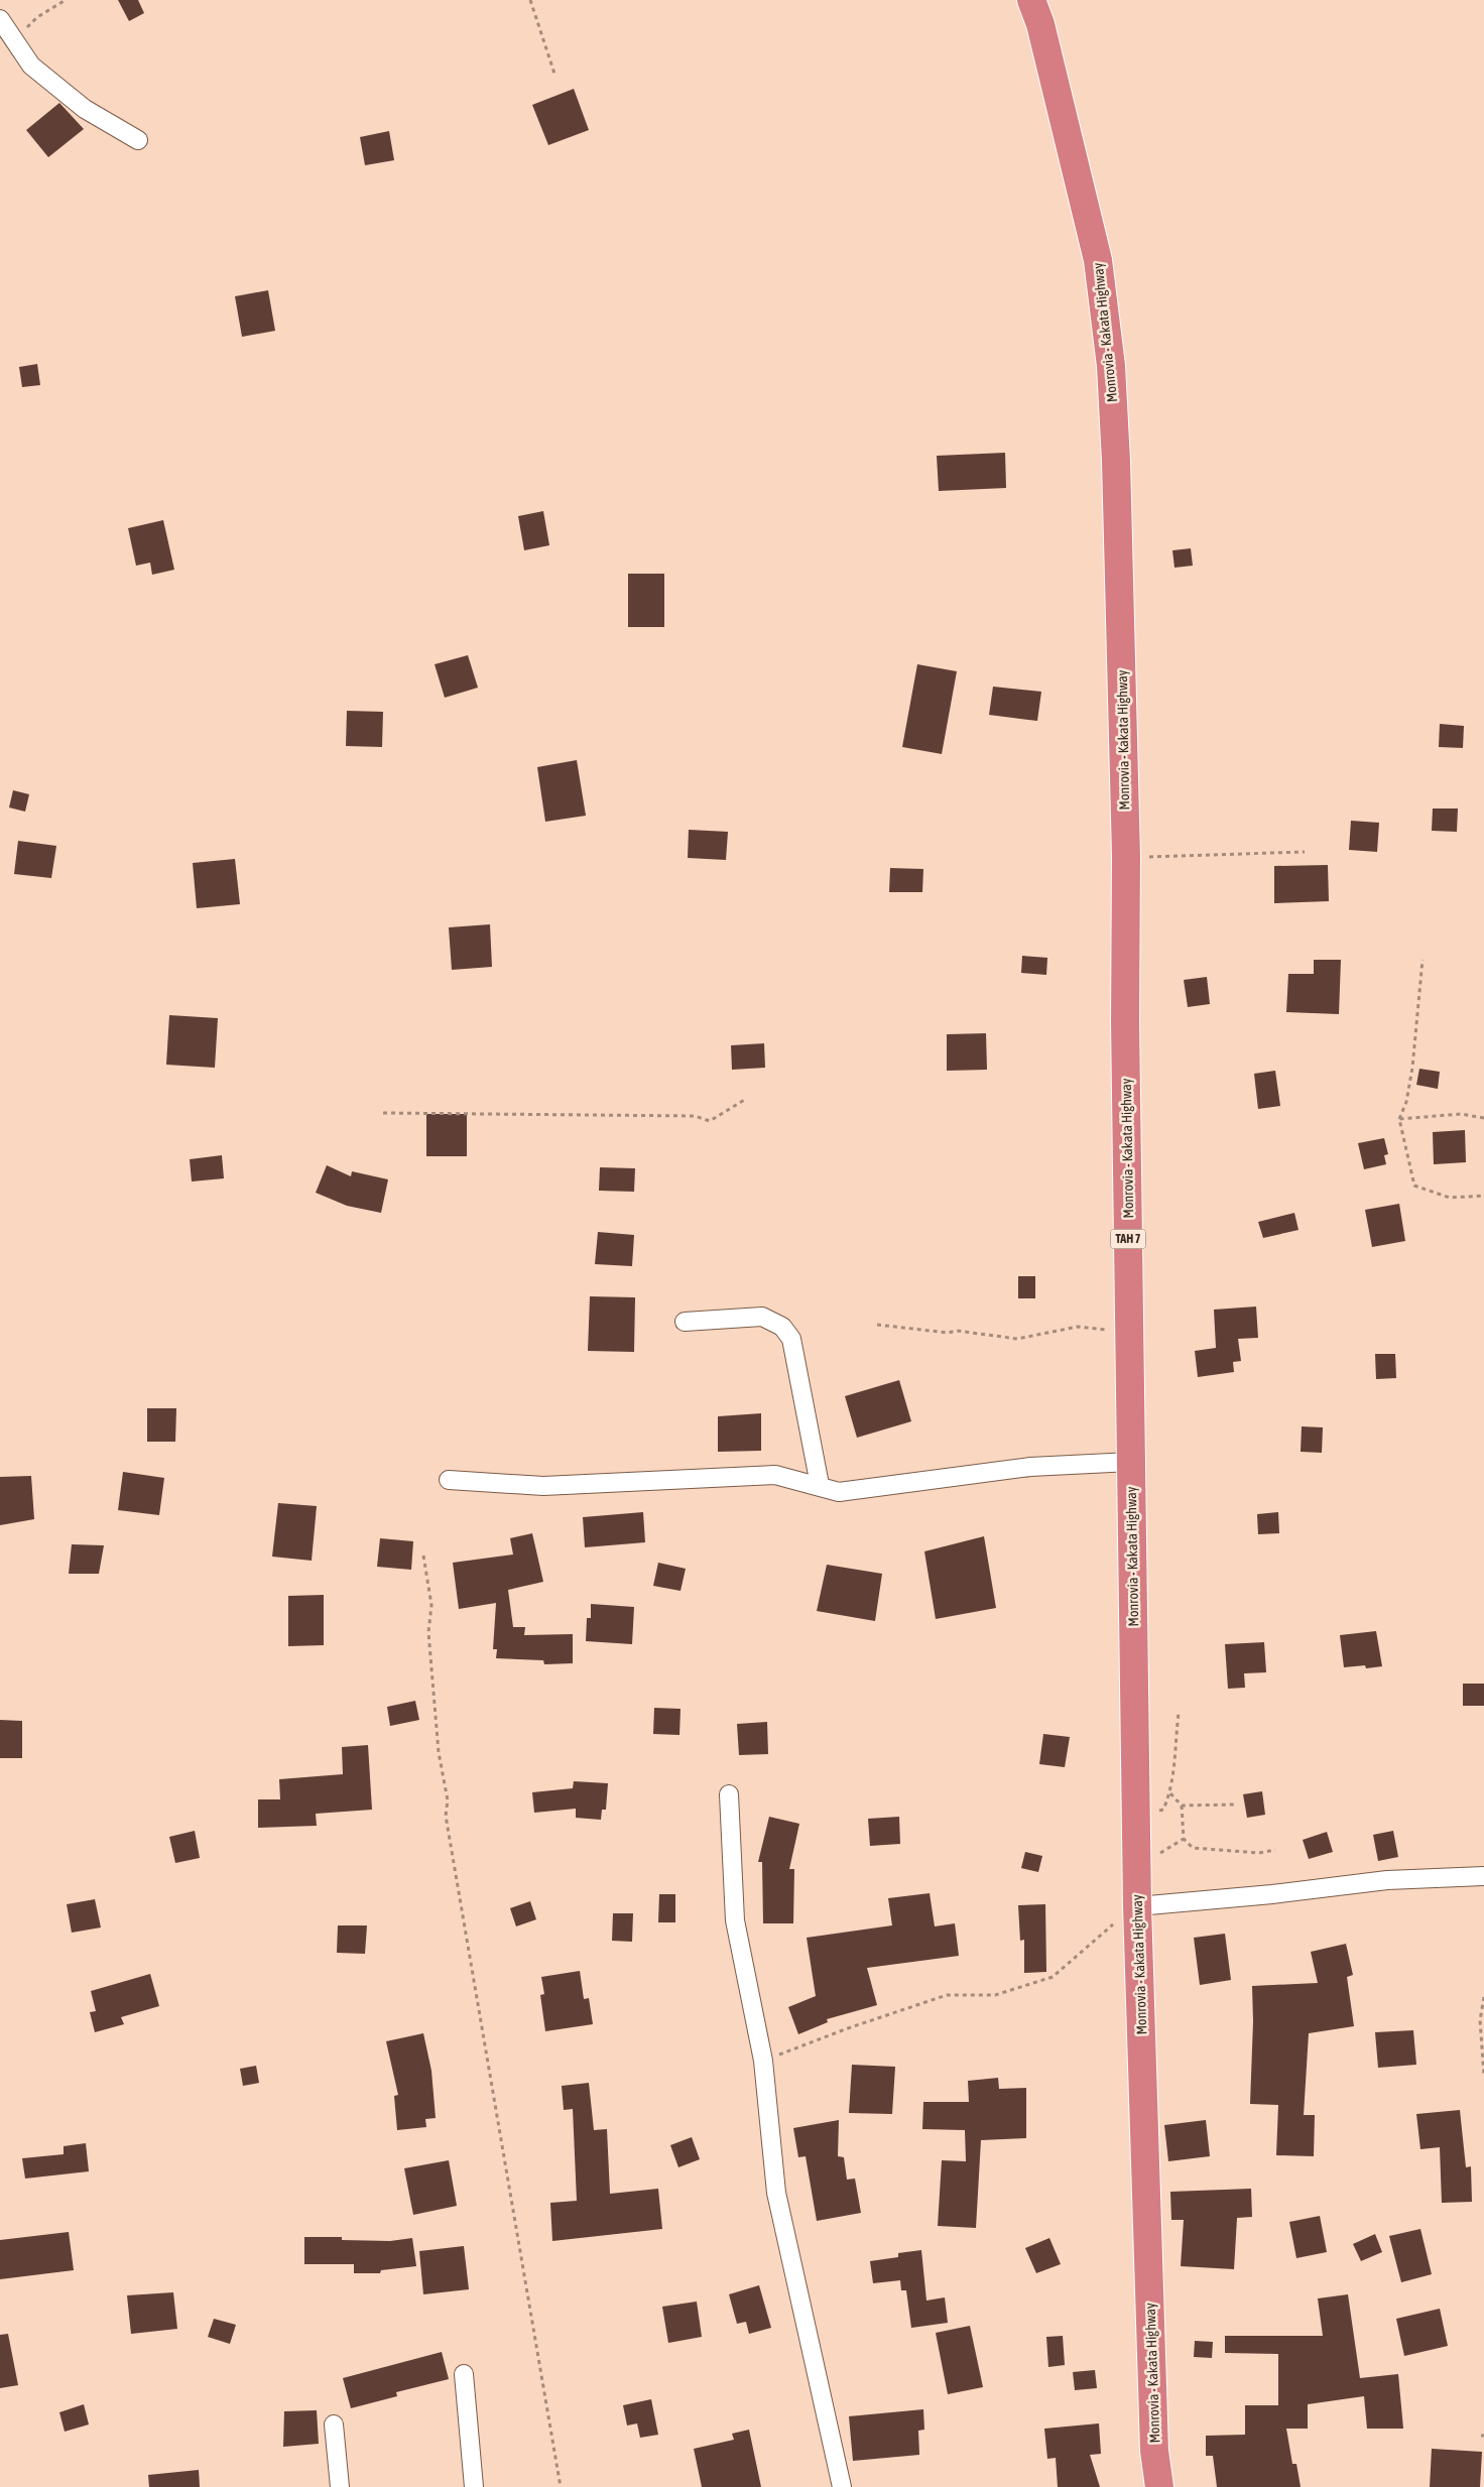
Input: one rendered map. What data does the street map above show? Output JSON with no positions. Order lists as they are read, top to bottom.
{
  "streets": {
    "highway": ["Monrovia - Kakata Highway", "TAH 7"]
  }
}
